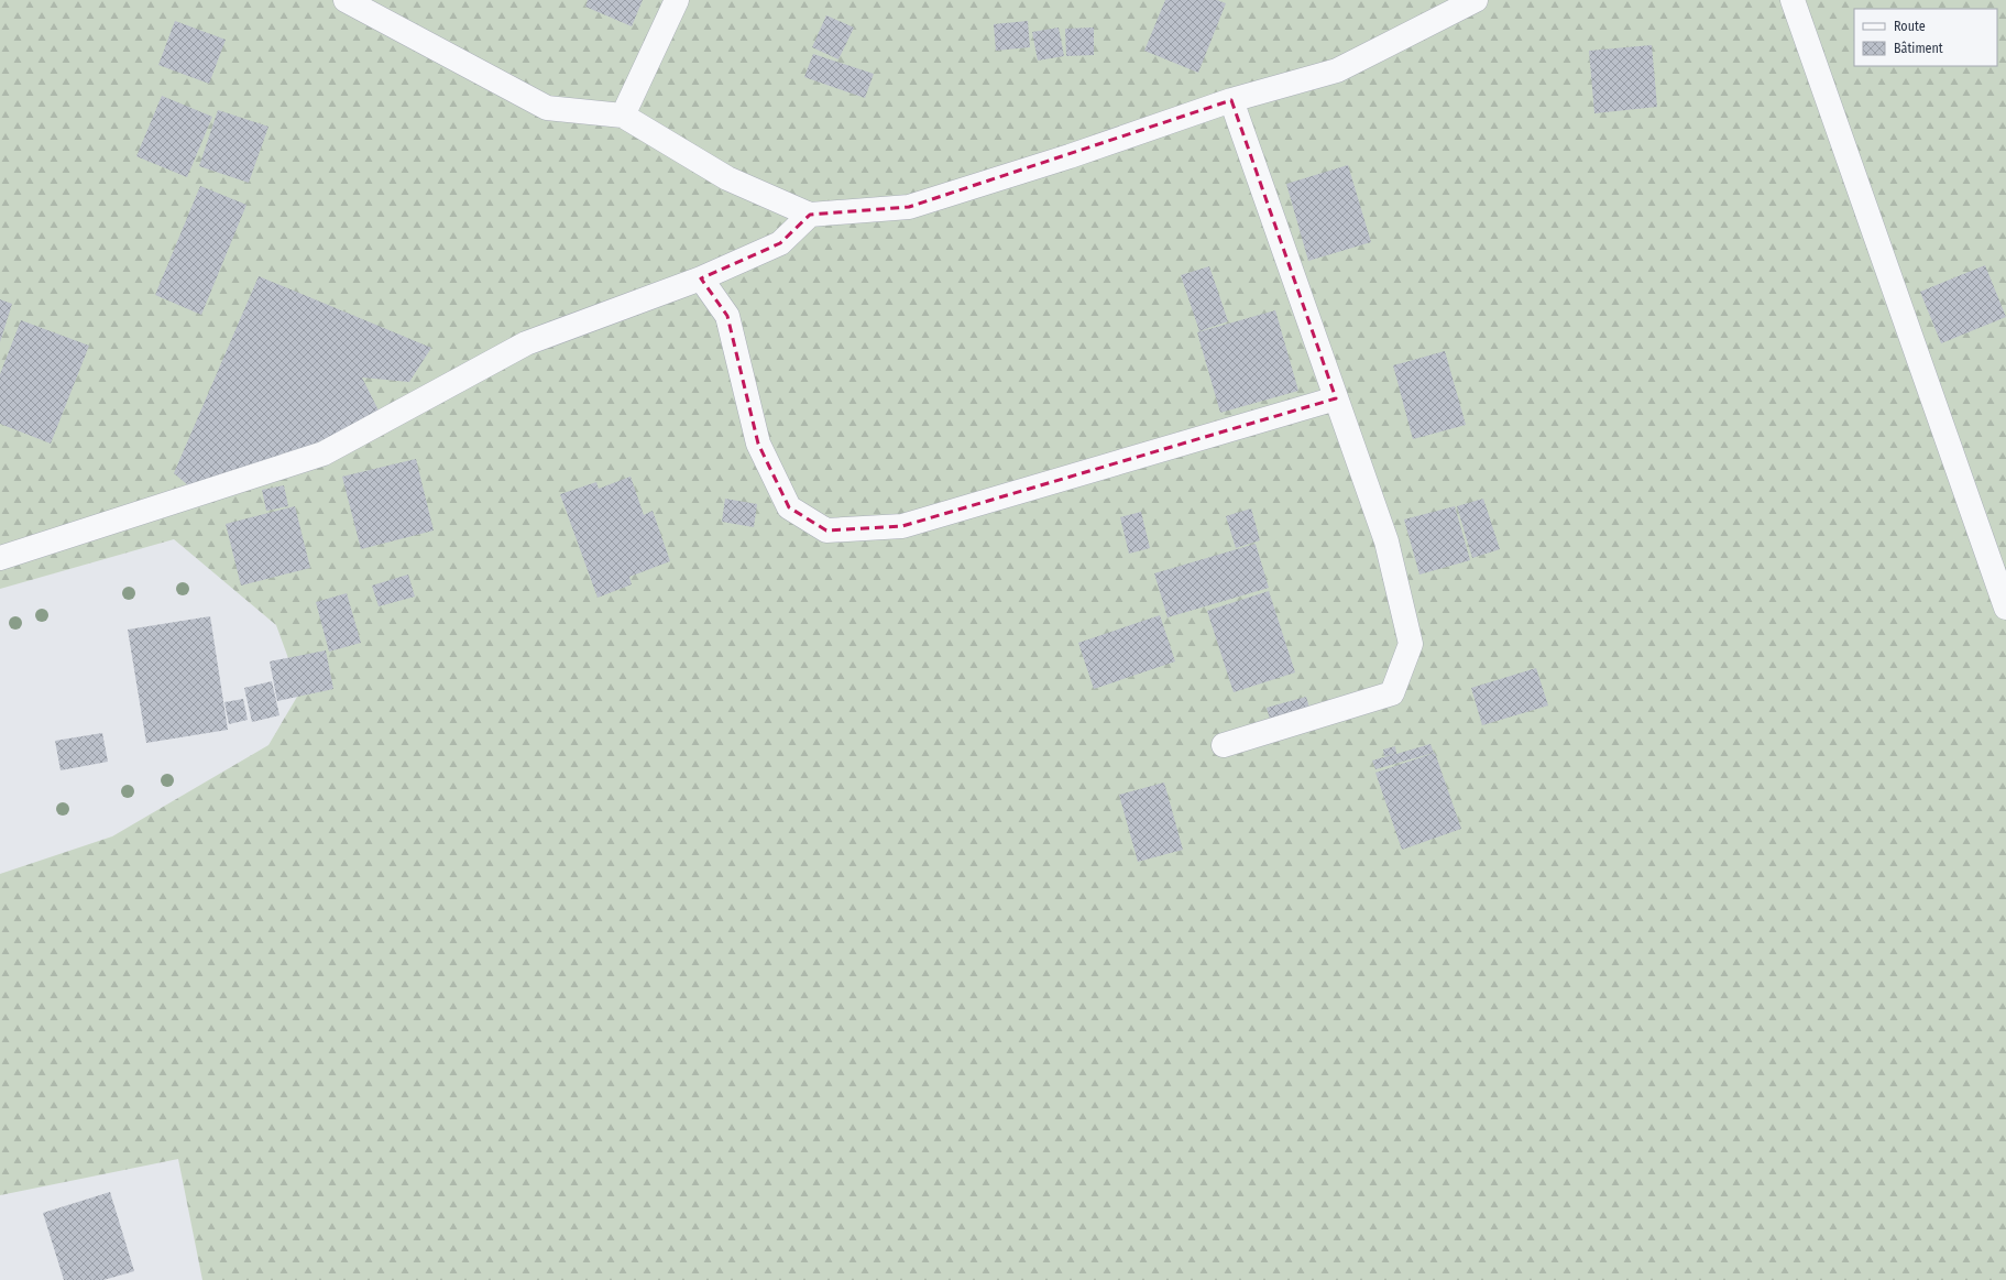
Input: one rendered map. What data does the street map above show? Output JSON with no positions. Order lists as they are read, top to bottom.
{
  "legend": ["Route", "Bâtiment"]
}
